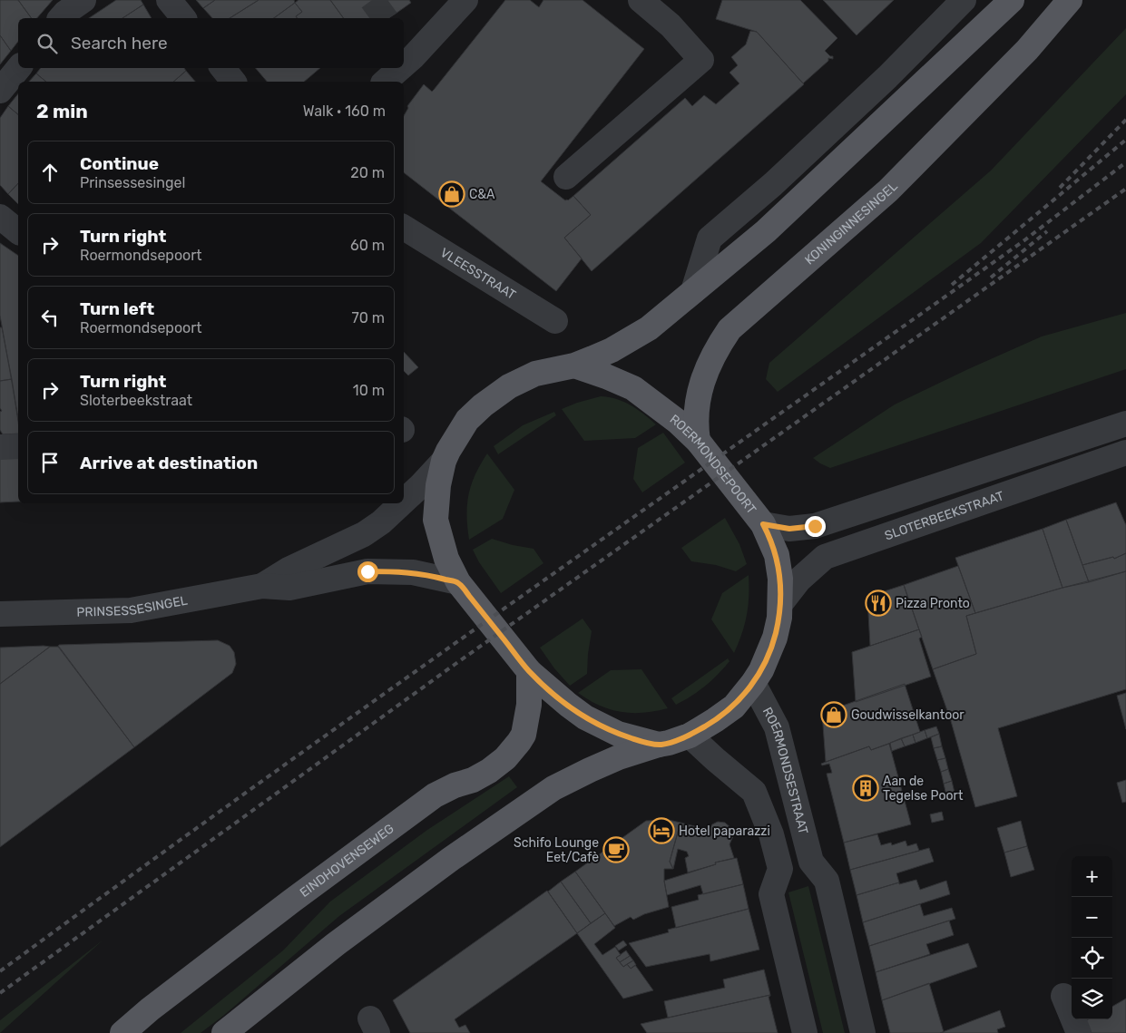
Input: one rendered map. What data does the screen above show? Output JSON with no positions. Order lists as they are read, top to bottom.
{
  "streets": {
    "main road": ["KONINGINNESINGEL", "ROERMONDSEPOORT", "EINDHOVENSEWEG"],
    "street": [
      "VLEESSTRAAT",
      "SLOTERBEEKSTRAAT",
      "PRINSESSESINGEL",
      "ROERMONDSESTRAAT"
    ]
  },
  "crossings": [
    ["KONINGINNESINGEL", "ROERMONDSEPOORT"],
    ["ROERMONDSEPOORT", "SLOTERBEEKSTRAAT"],
    ["ROERMONDSEPOORT", "ROERMONDSESTRAAT"]
  ],
  "places": {
    "shop": ["C&A", "Goudwisselkantoor"],
    "restaurant": ["Pizza Pronto"],
    "building": ["Aan de Tegelse Poort"],
    "hotel": ["Hotel paparazzi"],
    "cafe": ["Schifo Lounge Eet/Cafè"]
  },
  "page": {
    "search": "Search here",
    "heading": ["2 min", "Walk · 160 m"],
    "list": [
      ["Continue", "Prinsessesingel", "20 m"],
      ["Turn right", "Roermondsepoort", "60 m"],
      ["Turn left", "Roermondsepoort", "70 m"],
      ["Turn right", "Sloterbeekstraat", "10 m"],
      "Arrive at destination"
    ],
    "map_buttons": ["+", "−"]
  }
}
